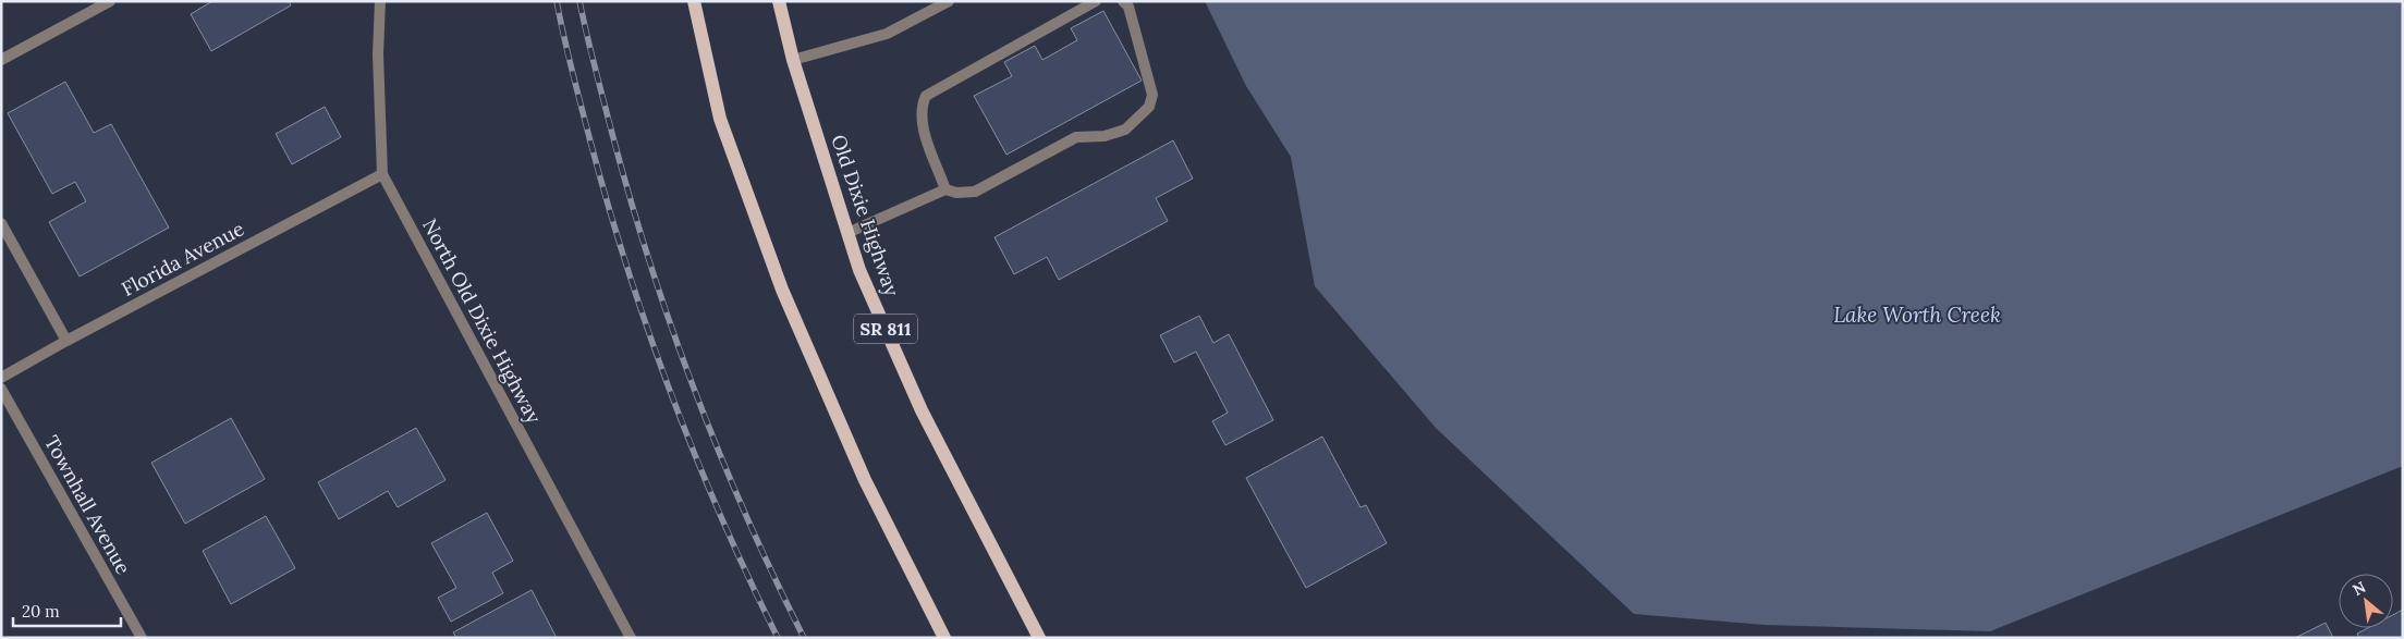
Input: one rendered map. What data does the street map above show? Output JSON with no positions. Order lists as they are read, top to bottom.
{
  "streets": {
    "main road": ["Old Dixie Highway", "SR 811"],
    "street": ["Florida Avenue", "North Old Dixie Highway", "Townhall Avenue"]
  },
  "crossings": [
    ["Florida Avenue", "North Old Dixie Highway"]
  ],
  "water": ["Lake Worth Creek"],
  "scale_bar": "20 m",
  "north": "top left"
}
